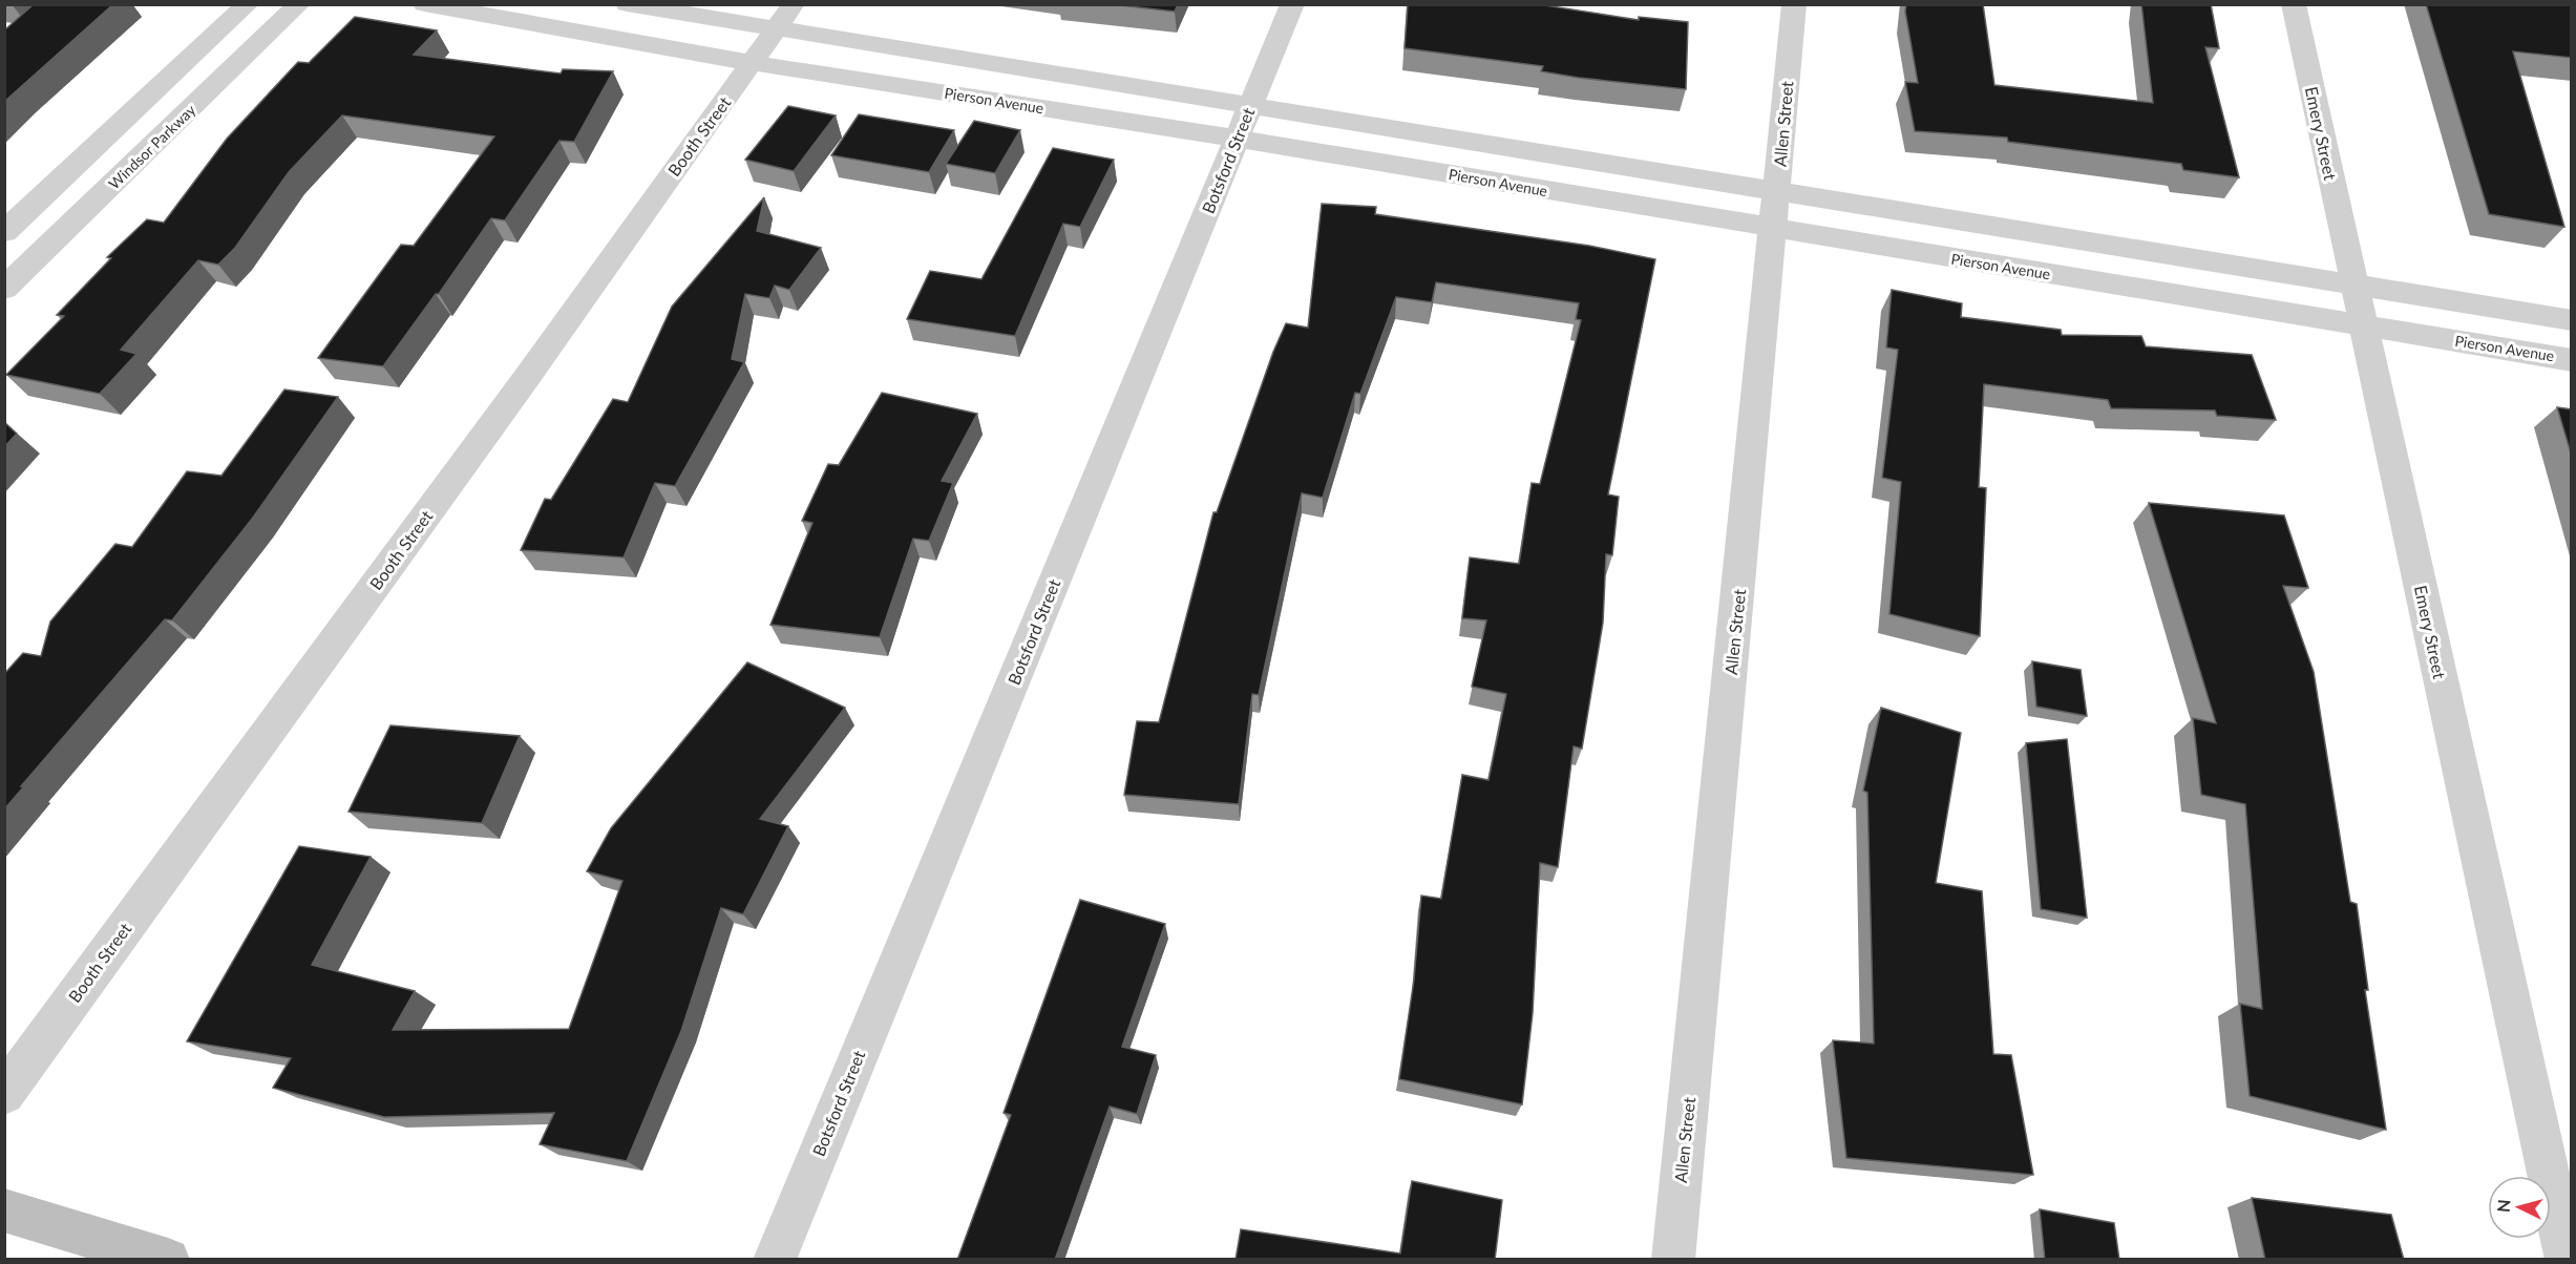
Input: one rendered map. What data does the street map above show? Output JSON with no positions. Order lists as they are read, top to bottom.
{
  "streets": {
    "street": [
      "Pierson Avenue",
      "Allen Street",
      "Emery Street",
      "Booth Street",
      "Windsor Parkway",
      "Botsford Street"
    ]
  },
  "crossings": [
    ["Pierson Avenue", "Allen Street"],
    ["Pierson Avenue", "Emery Street"],
    ["Pierson Avenue", "Booth Street"],
    ["Pierson Avenue", "Botsford Street"]
  ],
  "north": "left"
}
